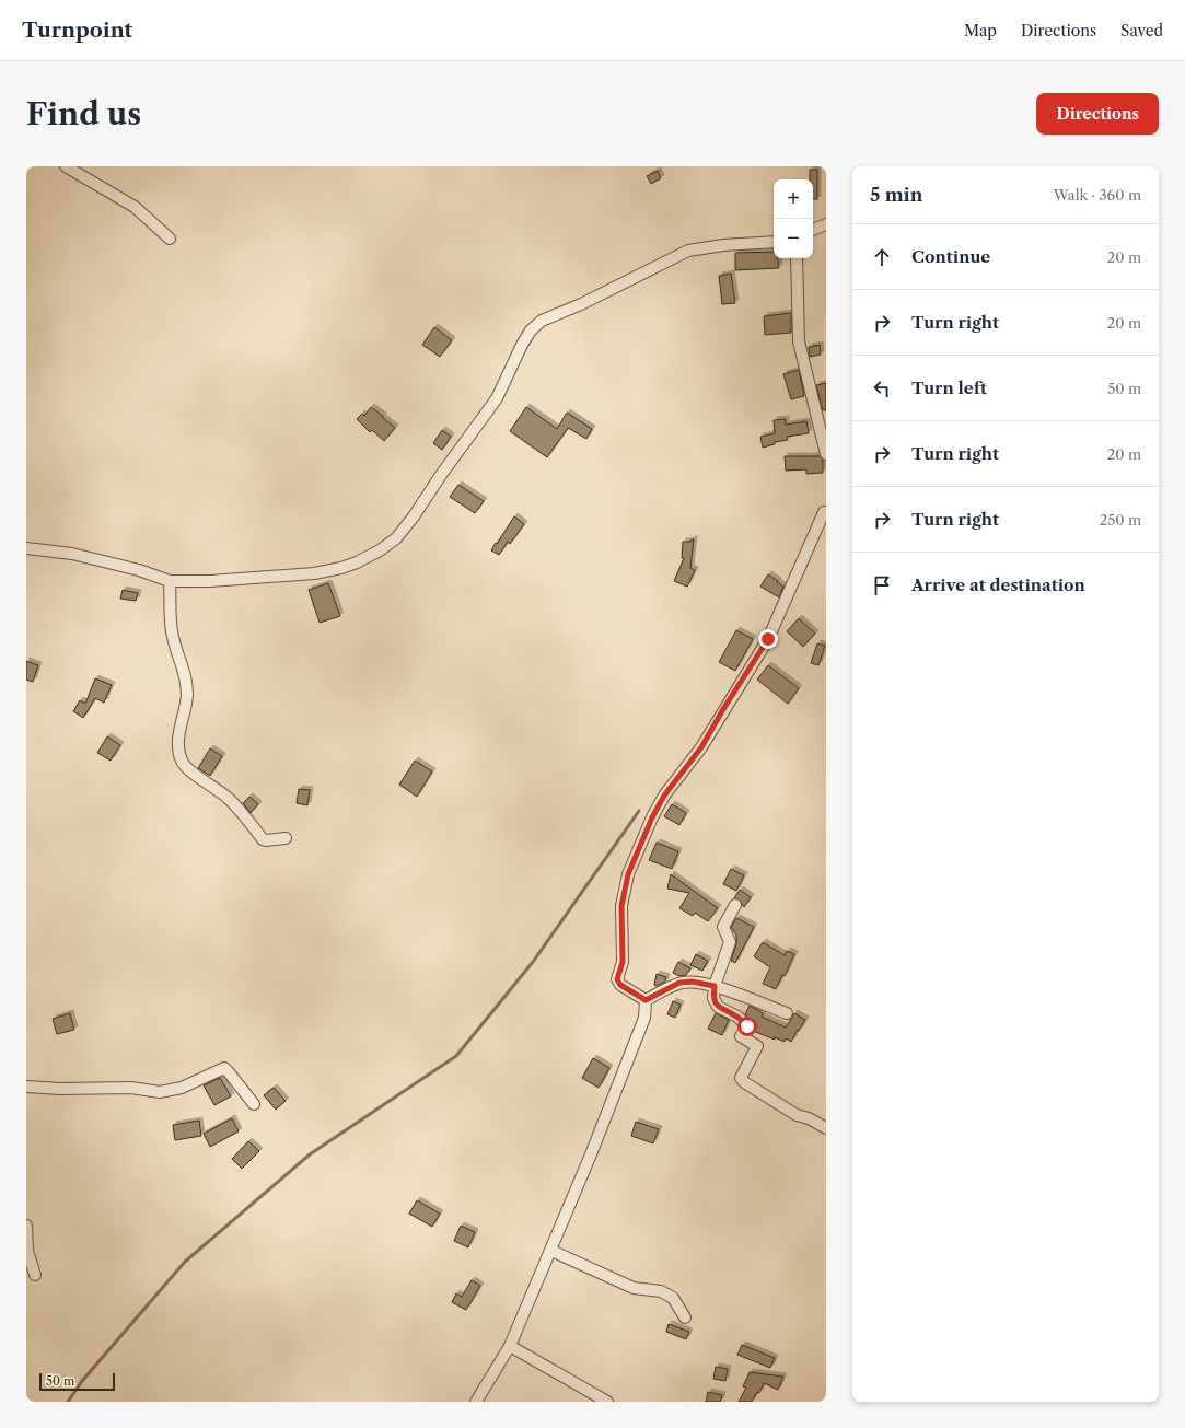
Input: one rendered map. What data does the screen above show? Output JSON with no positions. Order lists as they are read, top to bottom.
{
  "scale_bar": "50 m",
  "page": {
    "header": "Turnpoint",
    "nav": ["Map", "Directions", "Saved"],
    "buttons": "Directions",
    "title": "Find us",
    "heading": ["5 min", "Walk · 360 m"],
    "map_buttons": ["+", "−"],
    "list": [
      ["Continue", "20 m"],
      ["Turn right", "20 m"],
      ["Turn left", "50 m"],
      ["Turn right", "20 m"],
      ["Turn right", "250 m"],
      "Arrive at destination"
    ],
    "scale": "50 m"
  }
}
